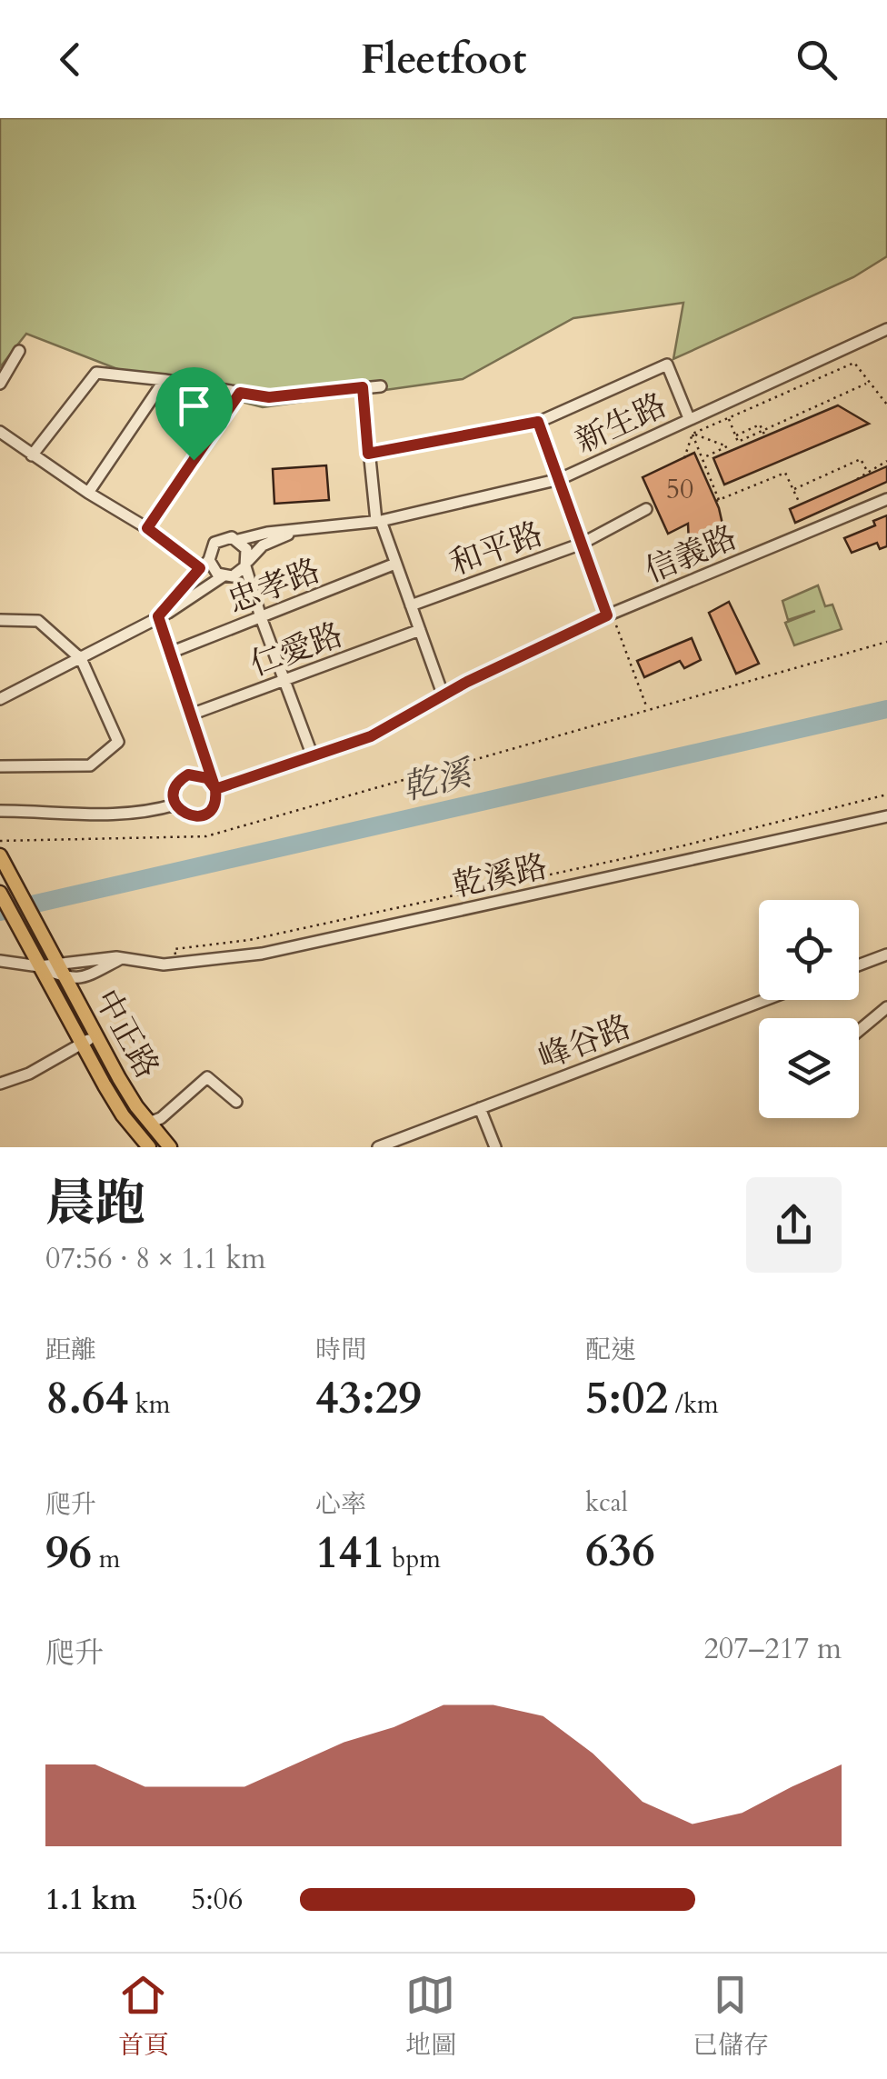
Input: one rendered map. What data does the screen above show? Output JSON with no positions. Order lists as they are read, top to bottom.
{
  "streets": {
    "main road": ["中正路"],
    "street": [
      "新生路",
      "和平路",
      "信義路",
      "忠孝路",
      "仁愛路",
      "乾溪路",
      "峰谷路"
    ]
  },
  "crossings": [
    ["乾溪路", "中正路"]
  ],
  "water": ["乾溪"],
  "house_numbers": ["50"],
  "page": {
    "header": "Fleetfoot",
    "heading": ["晨跑", "07:56 · 8 × 1.1 km"],
    "stats": [
      ["距離", "8.64 km"],
      ["時間", "43:29"],
      ["配速", "5:02 /km"],
      ["爬升", "96 m"],
      ["心率", "141 bpm"],
      ["kcal", "636"]
    ],
    "chart": ["爬升", "207–217 m"],
    "list": [
      {
        "name": "1.1 km",
        "note": "5:06"
      }
    ],
    "tabs": ["首頁", "地圖", "已儲存"]
  }
}
